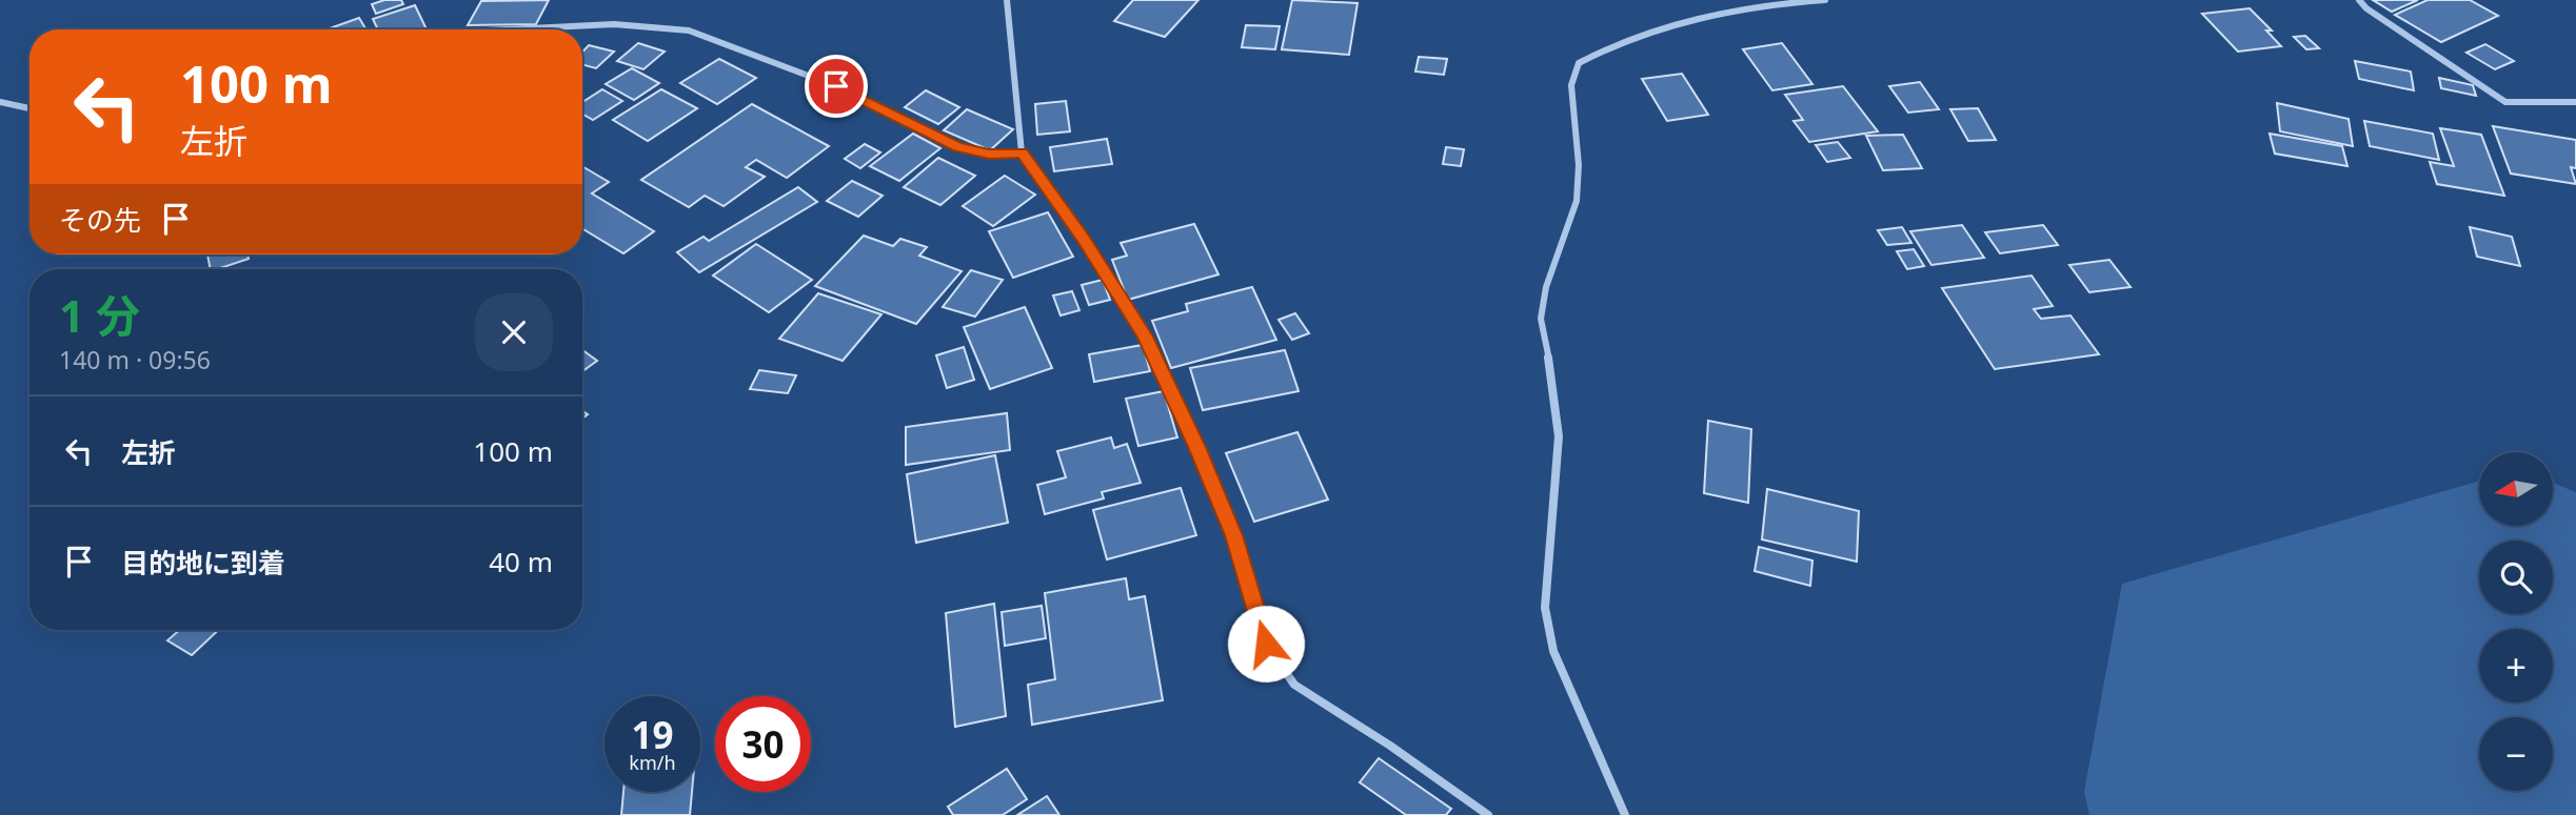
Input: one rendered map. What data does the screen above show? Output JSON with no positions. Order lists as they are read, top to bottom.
{
  "north": "left",
  "page": {
    "turn": ["100 m", "左折"],
    "then": "その先",
    "heading": ["1 分", "140 m · 09:56"],
    "list": [
      {
        "name": "左折",
        "value": "100 m"
      },
      {
        "name": "目的地に到着",
        "value": "40 m"
      }
    ],
    "map_buttons": ["+", "−"],
    "speed": "19 km/h",
    "limit": "30"
  }
}
